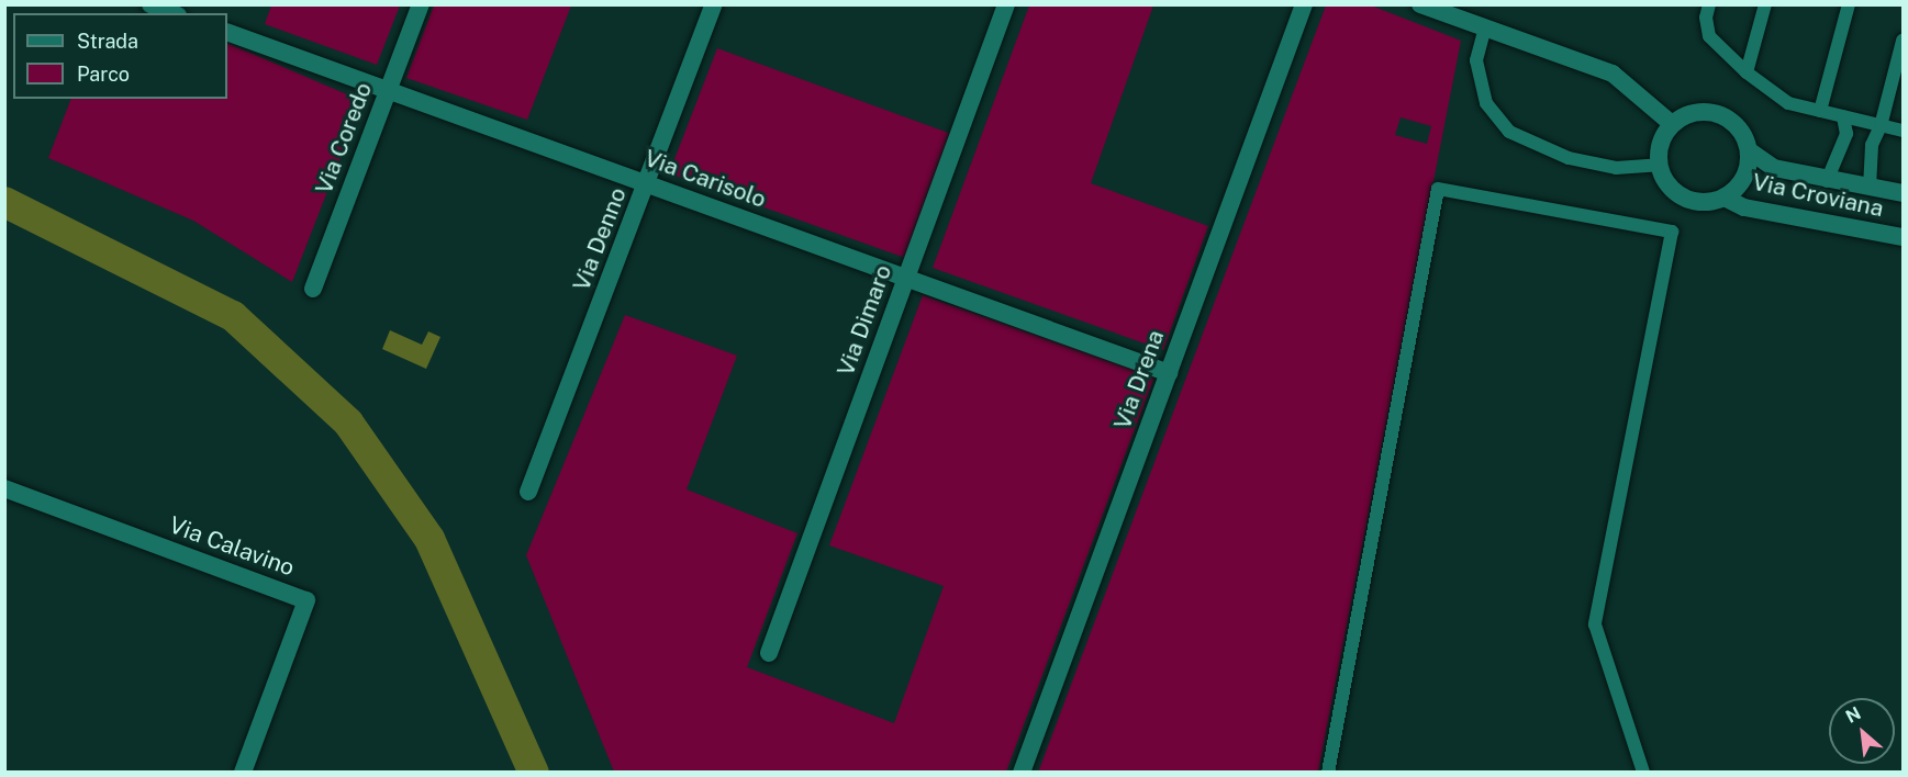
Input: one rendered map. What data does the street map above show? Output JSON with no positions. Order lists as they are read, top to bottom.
{
  "streets": {
    "street": [
      "Via Coredo",
      "Via Carisolo",
      "Via Croviana",
      "Via Denno",
      "Via Dimaro",
      "Via Drena",
      "Via Calavino"
    ]
  },
  "crossings": [
    ["Via Coredo", "Via Carisolo"],
    ["Via Carisolo", "Via Denno"],
    ["Via Carisolo", "Via Dimaro"],
    ["Via Carisolo", "Via Drena"]
  ],
  "legend": ["Strada", "Parco"],
  "north": "top left"
}
